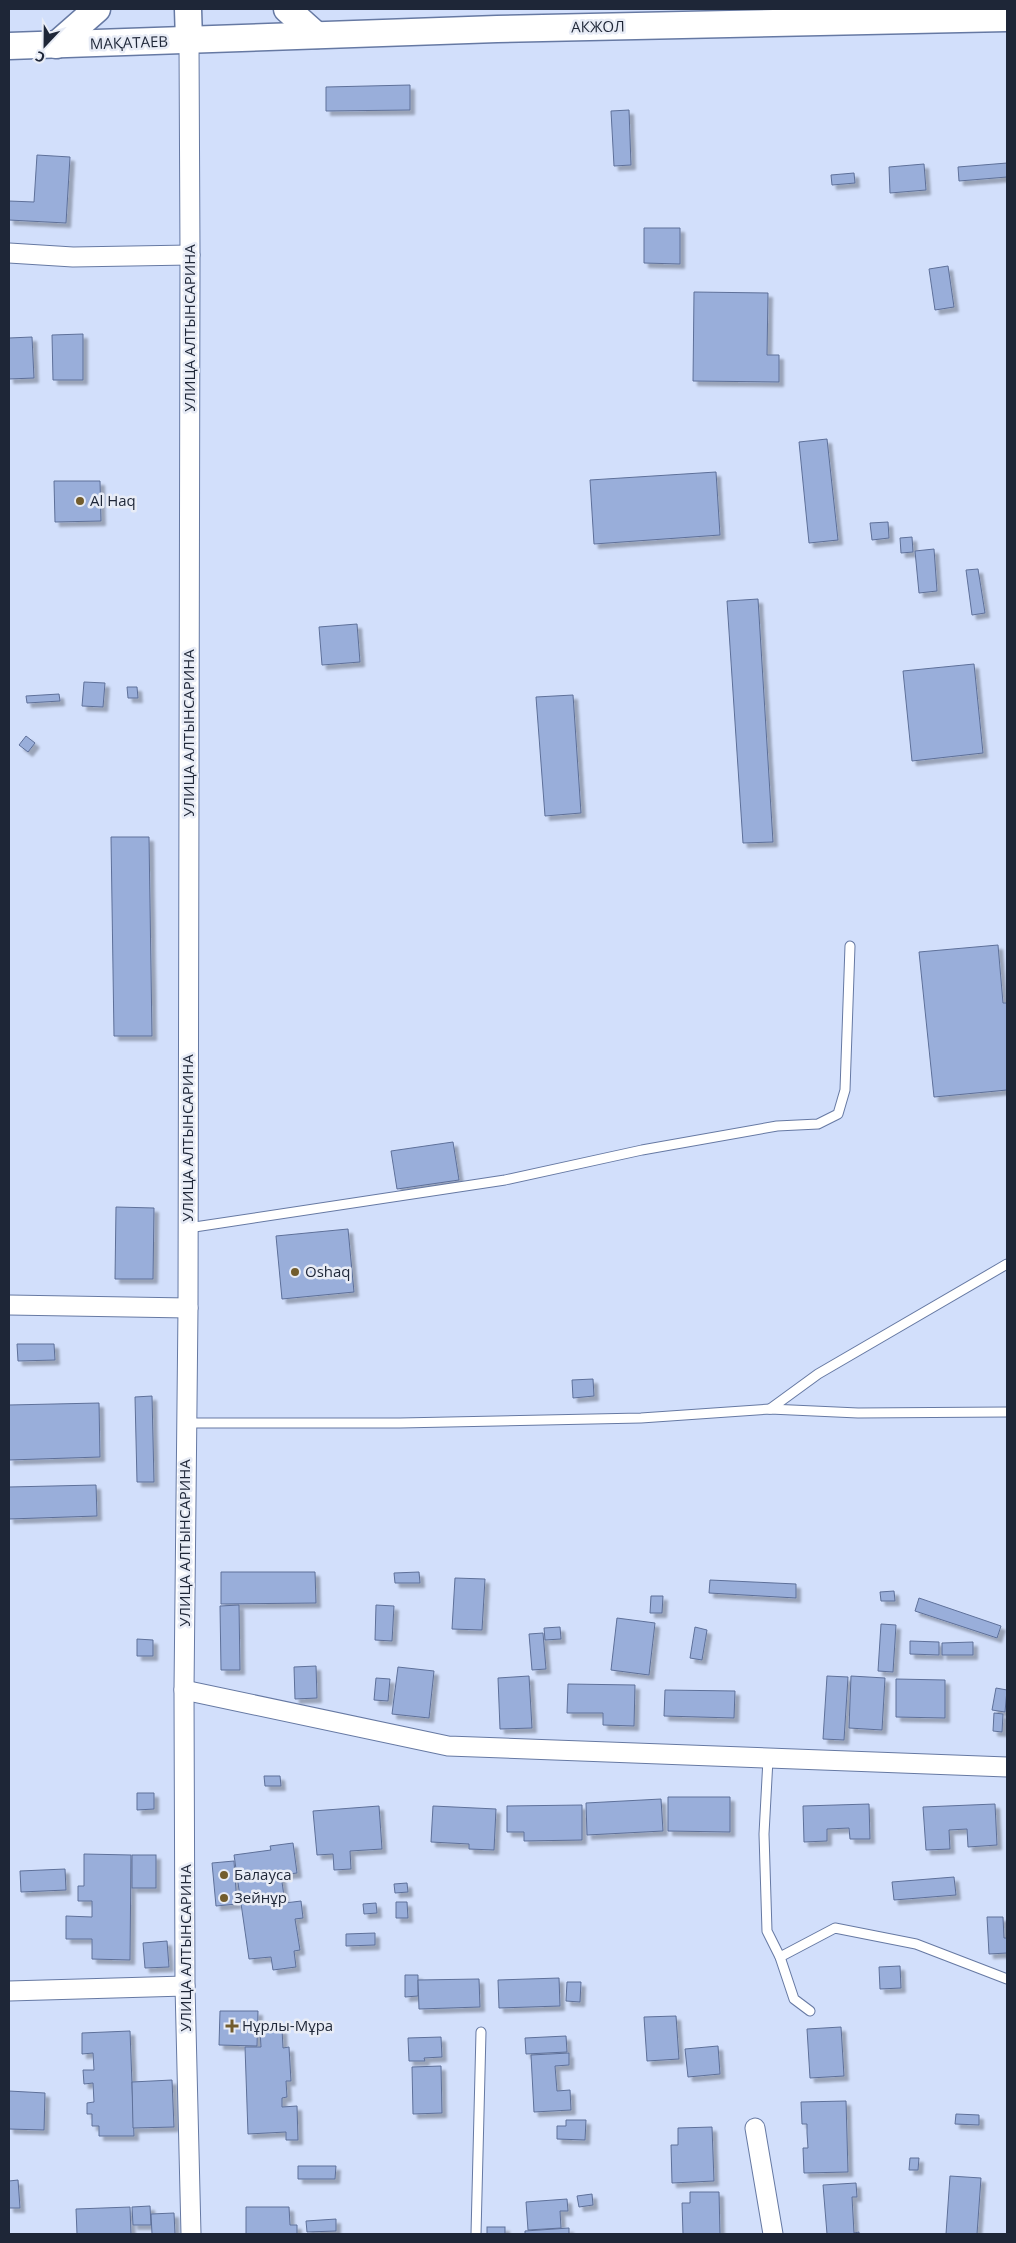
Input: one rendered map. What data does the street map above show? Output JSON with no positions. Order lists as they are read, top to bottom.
{
  "streets": {
    "main road": ["АКЖОЛ", "МАҚАТАЕВ"],
    "street": ["УЛИЦА АЛТЫНСАРИНА"]
  },
  "crossings": [
    ["АКЖОЛ", "МАҚАТАЕВ"],
    ["АКЖОЛ", "УЛИЦА АЛТЫНСАРИНА"],
    ["МАҚАТАЕВ", "УЛИЦА АЛТЫНСАРИНА"]
  ],
  "places": {
    "other": [
      "Al Haq",
      "Oshaq",
      "Балауса",
      "Зейнұр"
    ],
    "health": ["Нұрлы-Мұра"]
  },
  "north": "bottom"
}
